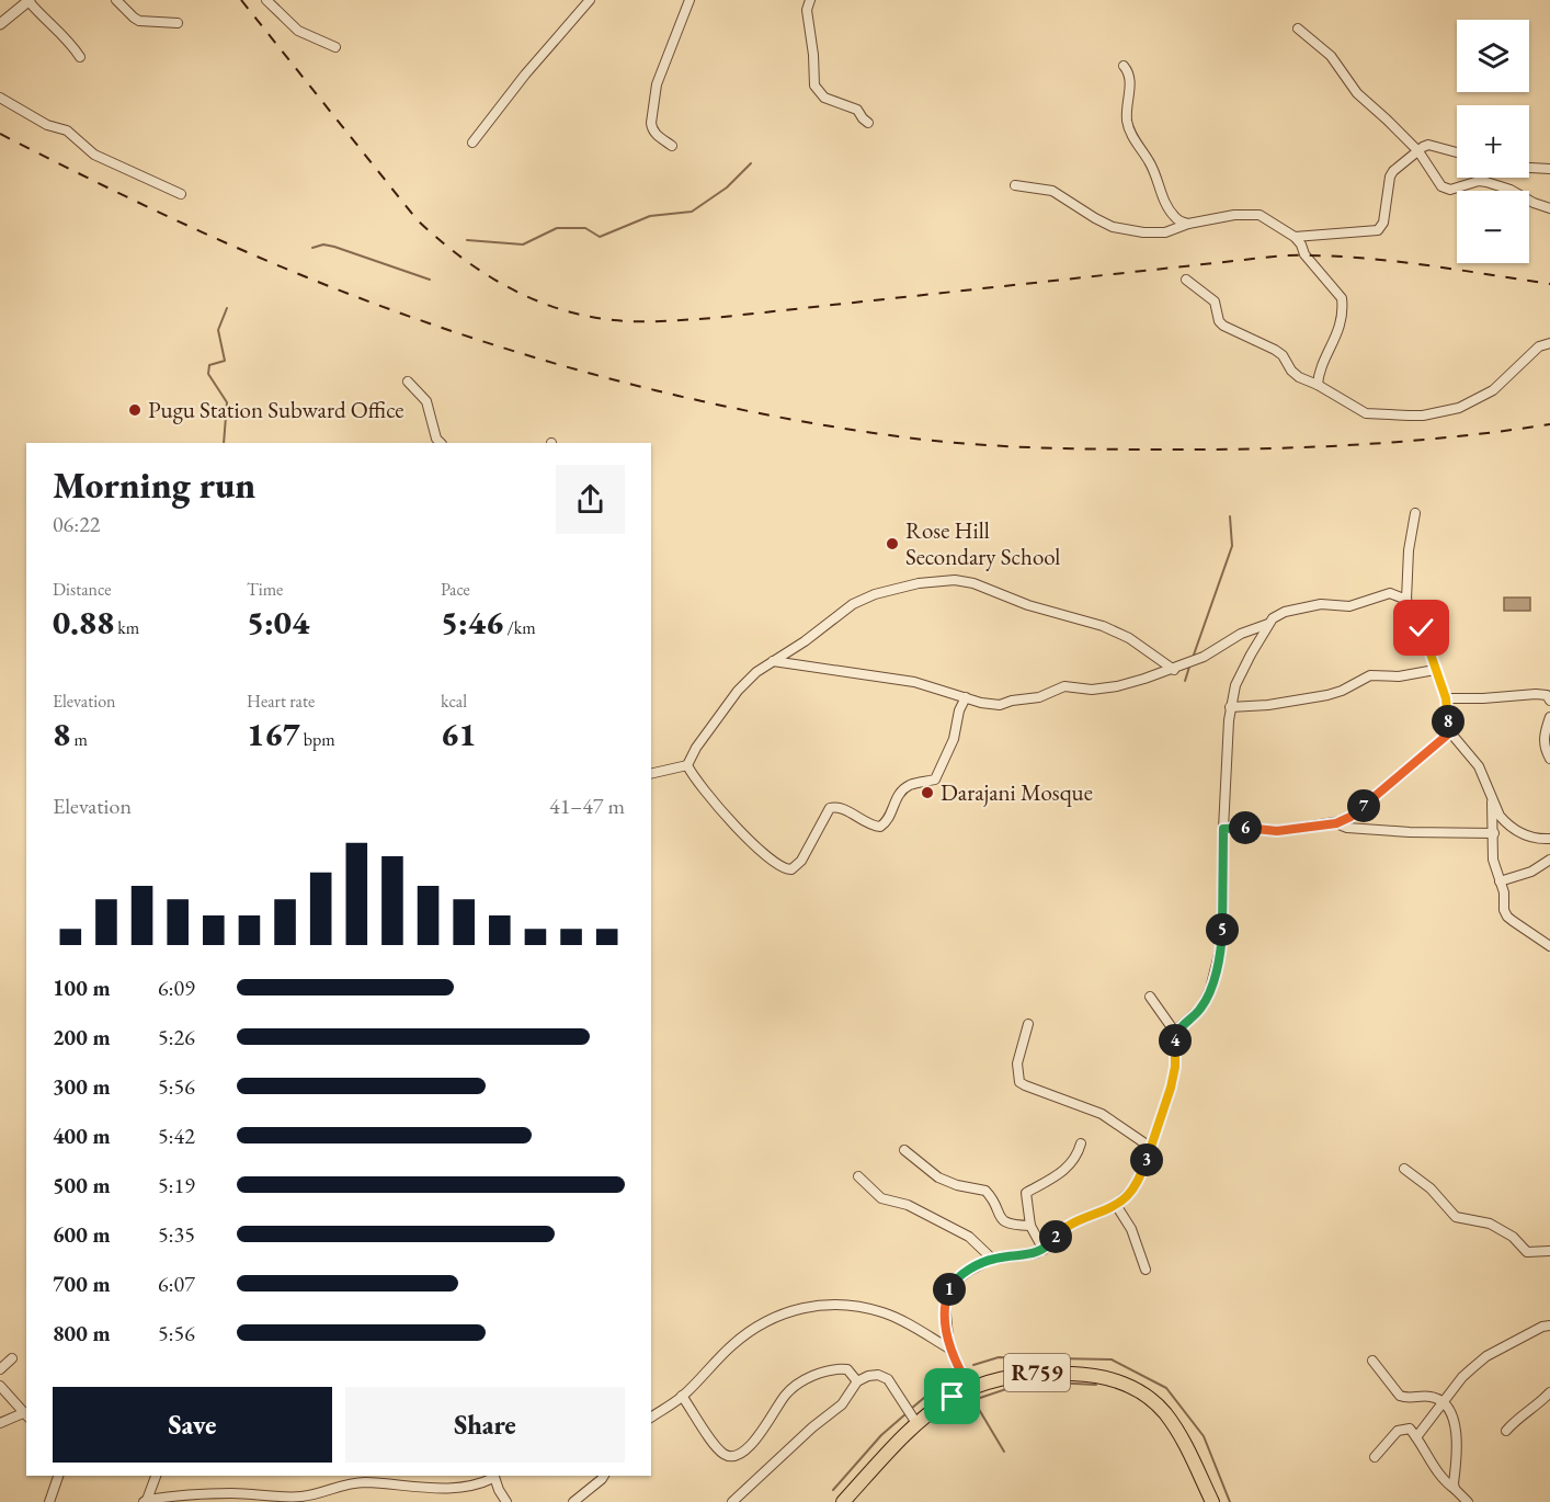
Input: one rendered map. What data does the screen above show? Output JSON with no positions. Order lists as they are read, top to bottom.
{
  "streets": {
    "main road": ["R759"]
  },
  "places": ["Pugu Station Subward Office", "Rose Hill Secondary School", "Darajani Mosque"],
  "page": {
    "map_buttons": ["+", "−"],
    "heading": ["Morning run", "06:22"],
    "stats": [
      ["Distance", "0.88 km"],
      ["Time", "5:04"],
      ["Pace", "5:46 /km"],
      ["Elevation", "8 m"],
      ["Heart rate", "167 bpm"],
      ["kcal", "61"]
    ],
    "pins": [
      "8",
      "7",
      "6",
      "5",
      "4",
      "3",
      "2",
      "1"
    ],
    "chart": ["Elevation", "41–47 m"],
    "list": [
      {
        "name": "100 m",
        "note": "6:09"
      },
      {
        "name": "200 m",
        "note": "5:26"
      },
      {
        "name": "300 m",
        "note": "5:56"
      },
      {
        "name": "400 m",
        "note": "5:42"
      },
      {
        "name": "500 m",
        "note": "5:19"
      },
      {
        "name": "600 m",
        "note": "5:35"
      },
      {
        "name": "700 m",
        "note": "6:07"
      },
      {
        "name": "800 m",
        "note": "5:56"
      }
    ],
    "buttons": ["Save", "Share"]
  }
}
